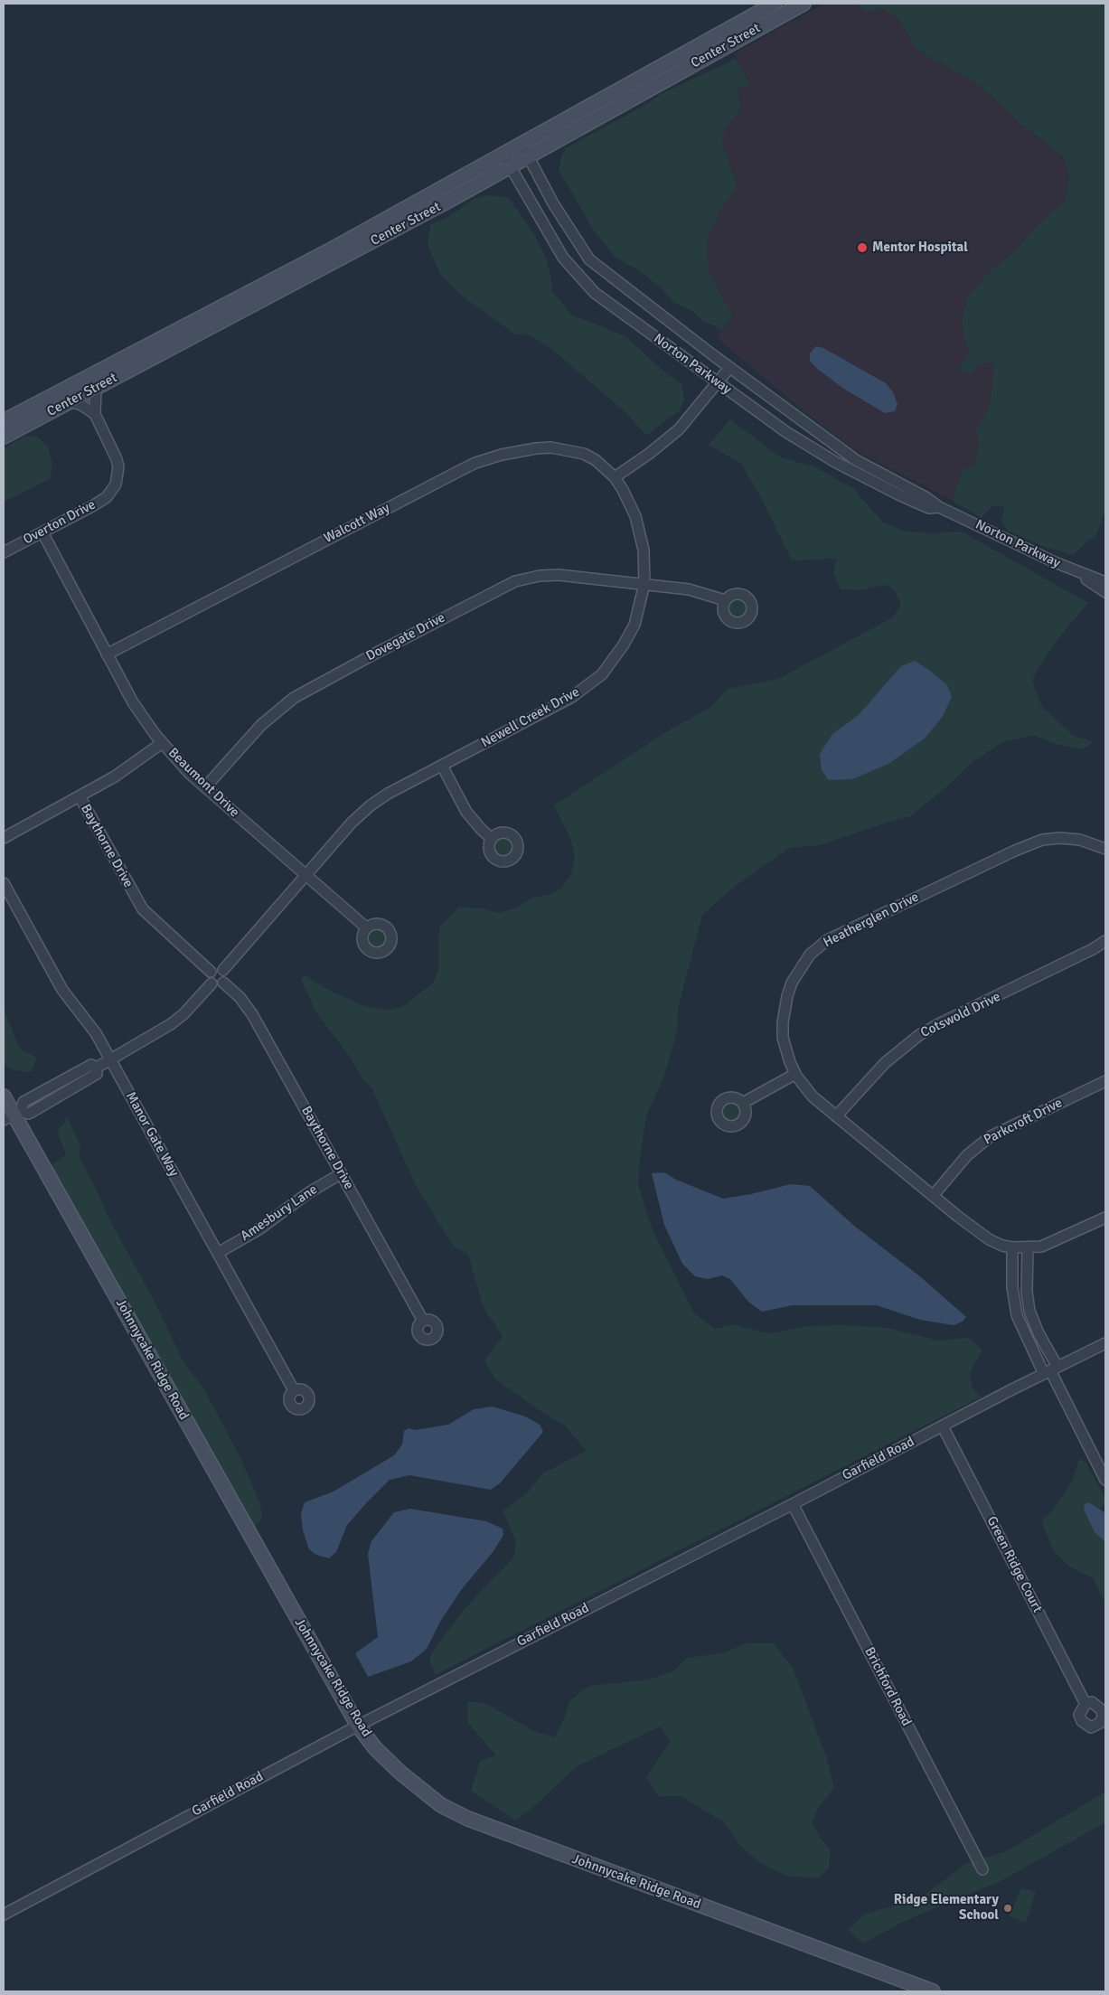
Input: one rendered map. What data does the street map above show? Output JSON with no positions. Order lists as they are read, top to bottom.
{
  "streets": {
    "main road": ["Center Street", "Johnnycake Ridge Road"],
    "street": [
      "Norton Parkway",
      "Overton Drive",
      "Walcott Way",
      "Dovegate Drive",
      "Newell Creek Drive",
      "Beaumont Drive",
      "Baythorne Drive",
      "Heatherglen Drive",
      "Cotswold Drive",
      "Parkcroft Drive",
      "Manor Gate Way",
      "Amesbury Lane",
      "Garfield Road",
      "Green Ridge Court",
      "Brichford Road"
    ]
  },
  "crossings": [
    ["Center Street", "Norton Parkway"],
    ["Center Street", "Overton Drive"],
    ["Overton Drive", "Beaumont Drive"],
    ["Walcott Way", "Newell Creek Drive"],
    ["Walcott Way", "Beaumont Drive"],
    ["Dovegate Drive", "Newell Creek Drive"],
    ["Dovegate Drive", "Beaumont Drive"],
    ["Newell Creek Drive", "Beaumont Drive"],
    ["Newell Creek Drive", "Baythorne Drive"],
    ["Baythorne Drive", "Amesbury Lane"],
    ["Heatherglen Drive", "Cotswold Drive"],
    ["Heatherglen Drive", "Parkcroft Drive"],
    ["Manor Gate Way", "Amesbury Lane"],
    ["Johnnycake Ridge Road", "Garfield Road"],
    ["Garfield Road", "Green Ridge Court"],
    ["Garfield Road", "Brichford Road"]
  ],
  "places": ["Mentor Hospital", "Ridge Elementary School"]
}
